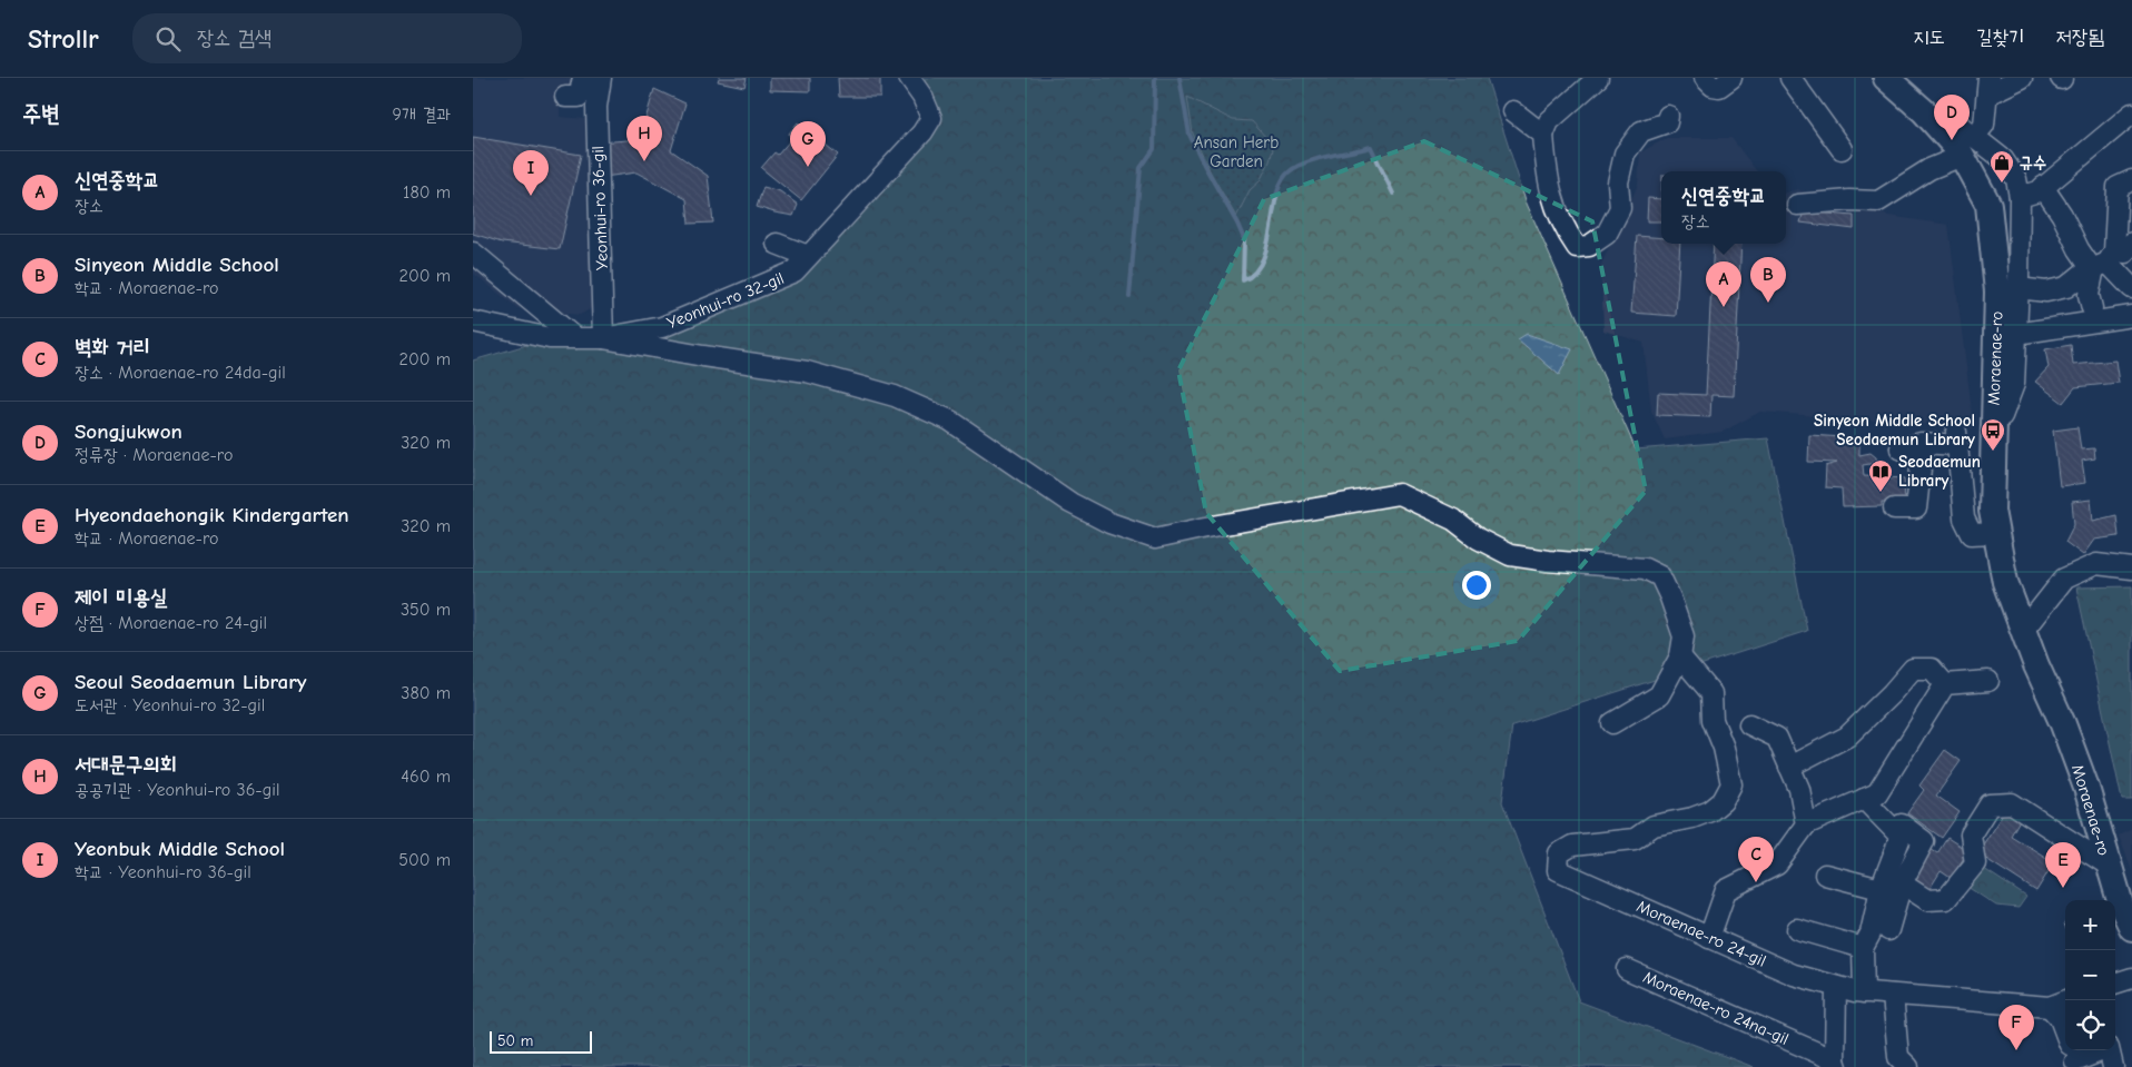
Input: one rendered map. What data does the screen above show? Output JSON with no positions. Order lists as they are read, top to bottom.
{
  "streets": {
    "main road": ["Moraenae-ro"],
    "street": [
      "Yeonhui-ro 36-gil",
      "Yeonhui-ro 32-gil",
      "Moraenae-ro 24-gil",
      "Moraenae-ro 24na-gil"
    ]
  },
  "crossings": [
    ["Yeonhui-ro 36-gil", "Yeonhui-ro 32-gil"],
    ["Moraenae-ro 24-gil", "Moraenae-ro 24na-gil"]
  ],
  "parks": ["Ansan Herb Garden"],
  "places": {
    "shop": ["규수"],
    "bus stop": ["Sinyeon Middle School Seodaemun Library"],
    "library": ["Seodaemun Library"]
  },
  "scale_bar": "50 m",
  "page": {
    "header": "Strollr",
    "search": "장소 검색",
    "nav": ["지도", "길찾기", "저장됨"],
    "heading": ["주변", "9개 결과"],
    "pins": [
      "D",
      "H",
      "G",
      "I",
      "B",
      "A",
      "C",
      "E",
      "F"
    ],
    "list": [
      {
        "mark": "A",
        "name": "신연중학교",
        "note": "장소",
        "value": "180 m"
      },
      {
        "mark": "B",
        "name": "Sinyeon Middle School",
        "note": "학교 · Moraenae-ro",
        "value": "200 m"
      },
      {
        "mark": "C",
        "name": "벽화 거리",
        "note": "장소 · Moraenae-ro 24da-gil",
        "value": "200 m"
      },
      {
        "mark": "D",
        "name": "Songjukwon",
        "note": "정류장 · Moraenae-ro",
        "value": "320 m"
      },
      {
        "mark": "E",
        "name": "Hyeondaehongik Kindergarten",
        "note": "학교 · Moraenae-ro",
        "value": "320 m"
      },
      {
        "mark": "F",
        "name": "제이 미용실",
        "note": "상점 · Moraenae-ro 24-gil",
        "value": "350 m"
      },
      {
        "mark": "G",
        "name": "Seoul Seodaemun Library",
        "note": "도서관 · Yeonhui-ro 32-gil",
        "value": "380 m"
      },
      {
        "mark": "H",
        "name": "서대문구의회",
        "note": "공공기관 · Yeonhui-ro 36-gil",
        "value": "460 m"
      },
      {
        "mark": "I",
        "name": "Yeonbuk Middle School",
        "note": "학교 · Yeonhui-ro 36-gil",
        "value": "500 m"
      }
    ],
    "popup": ["신연중학교", "장소"],
    "map_buttons": ["+", "−"],
    "scale": "50 m"
  }
}
